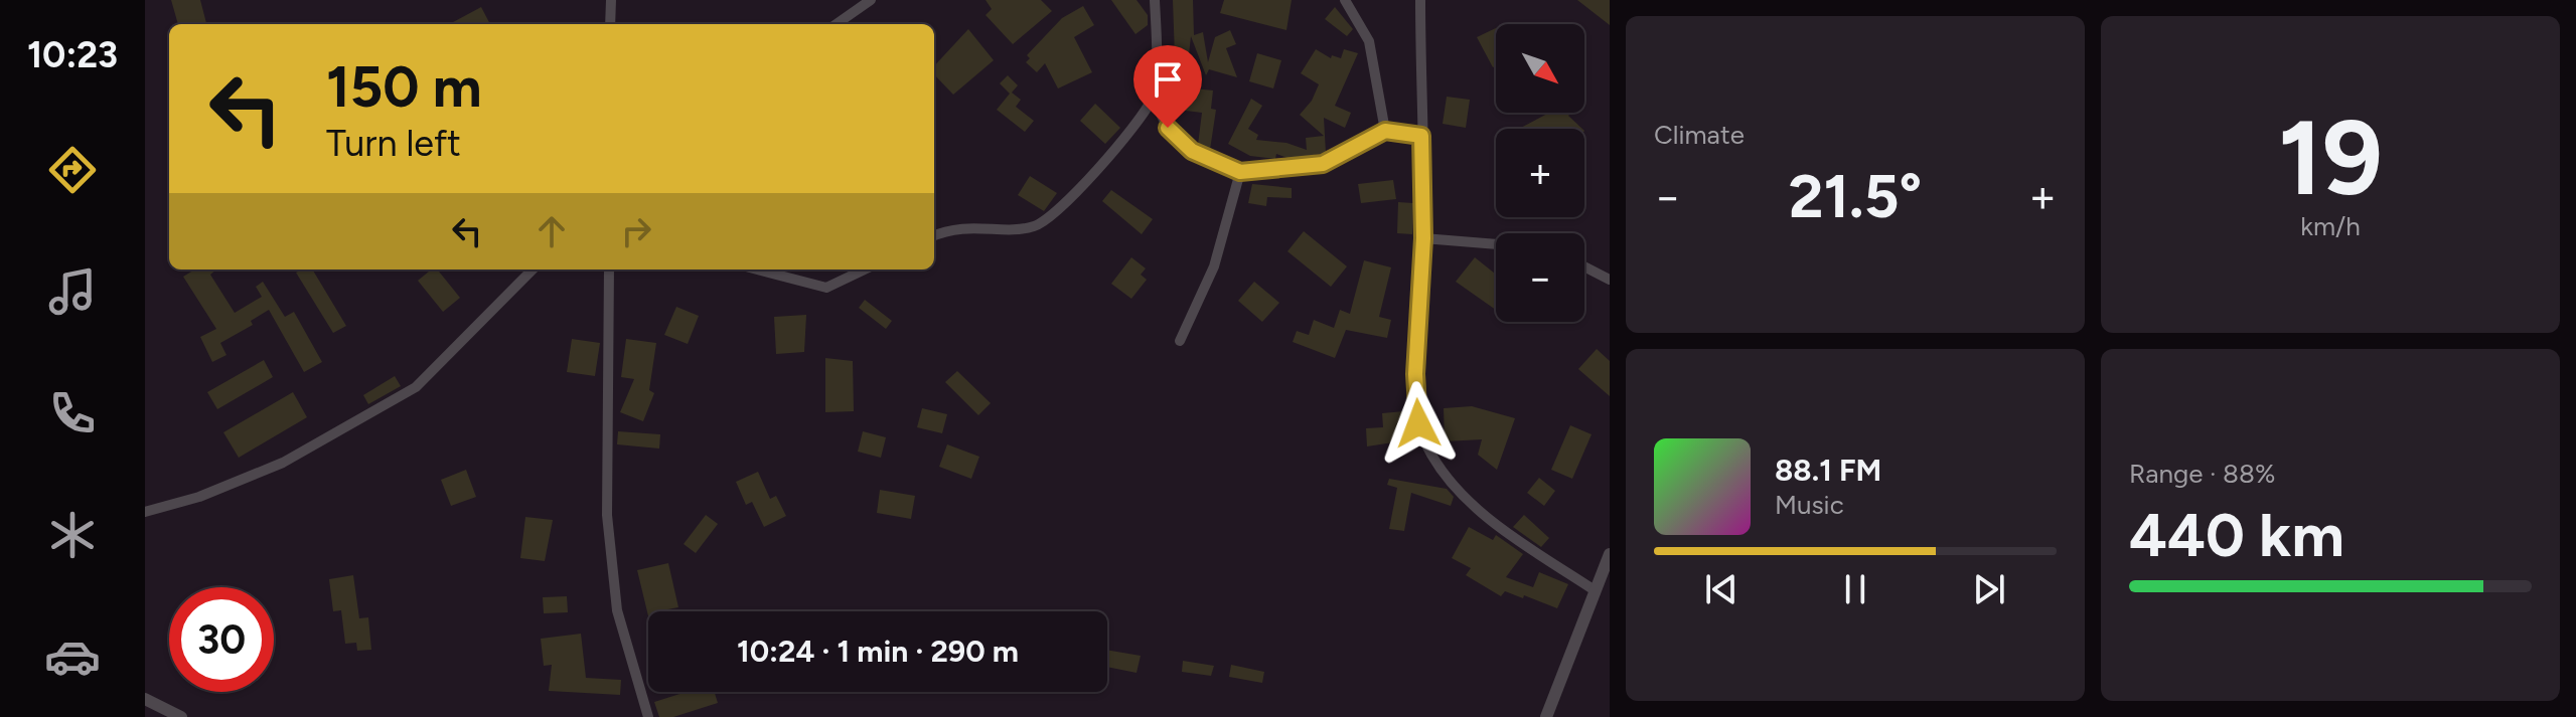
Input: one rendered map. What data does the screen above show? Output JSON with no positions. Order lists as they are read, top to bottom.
{
  "north": "bottom right",
  "page": {
    "tabs": "10:23",
    "tile": [
      "Climate",
      ["19", "km/h"],
      ["Range · 88%", "440 km"]
    ],
    "map_buttons": ["+", "−"],
    "turn": ["150 m", "Turn left"],
    "heat": ["−", "21.5°", "+"],
    "song": ["88.1 FM", "Music"],
    "limit": "30",
    "trip": "10:24 · 1 min · 290 m"
  }
}
